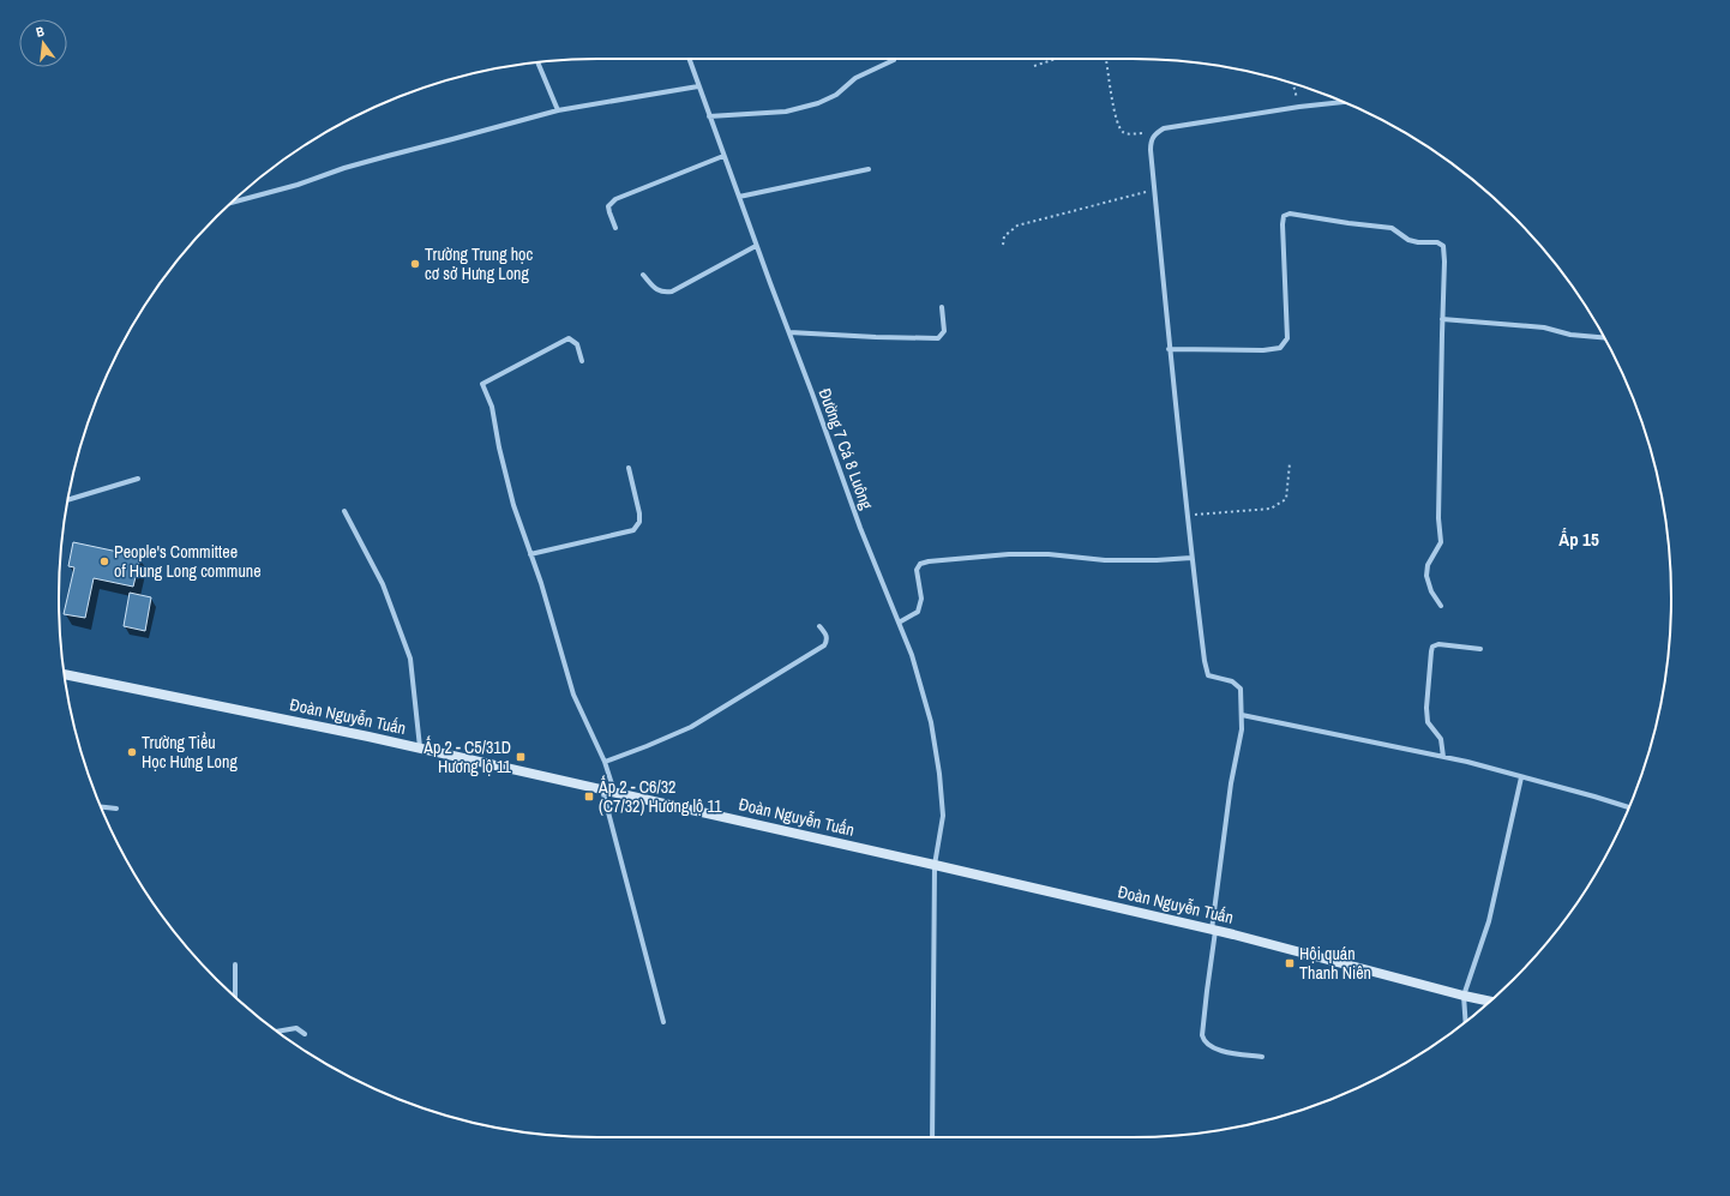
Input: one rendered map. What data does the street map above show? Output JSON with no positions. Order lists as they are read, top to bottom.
{
  "streets": {
    "main road": ["Đoàn Nguyễn Tuấn"],
    "street": ["Đường 7 Cá 8 Luông"]
  },
  "crossings": [
    ["Đường 7 Cá 8 Luông", "Đoàn Nguyễn Tuấn"]
  ],
  "districts": ["Ấp 15"],
  "places": {
    "other": ["Trường Trung học cơ sở Hưng Long", "People's Committee of Hung Long commune", "Trường Tiểu Học Hưng Long"],
    "transit": ["Ấp 2 - C5/31D Hương lộ 11", "Ấp 2 - C6/32 (C7/32) Hương lộ 11", "Hội quán Thanh Niên"]
  },
  "north": "top"
}
